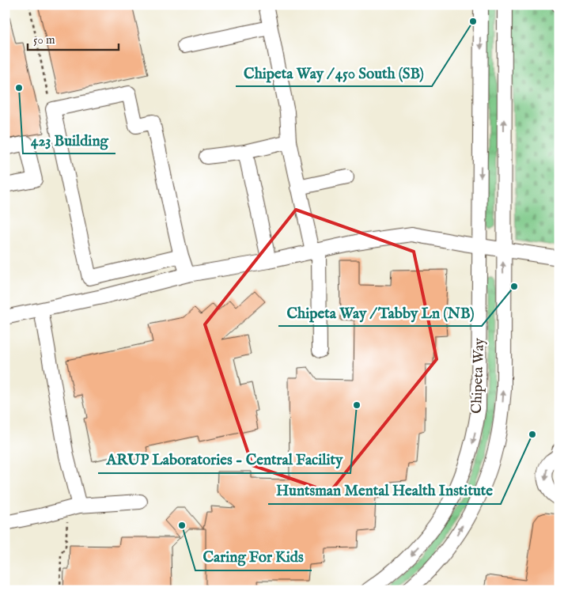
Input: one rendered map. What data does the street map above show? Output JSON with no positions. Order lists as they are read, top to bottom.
{
  "streets": {
    "street": ["Chipeta Way"]
  },
  "places": [
    "Chipeta Way / 450 South (SB)",
    "423 Building",
    "Chipeta Way / Tabby Ln (NB)",
    "ARUP Laboratories - Central Facility",
    "Huntsman Mental Health Institute",
    "Caring For Kids"
  ],
  "scale_bar": "50 m"
}
